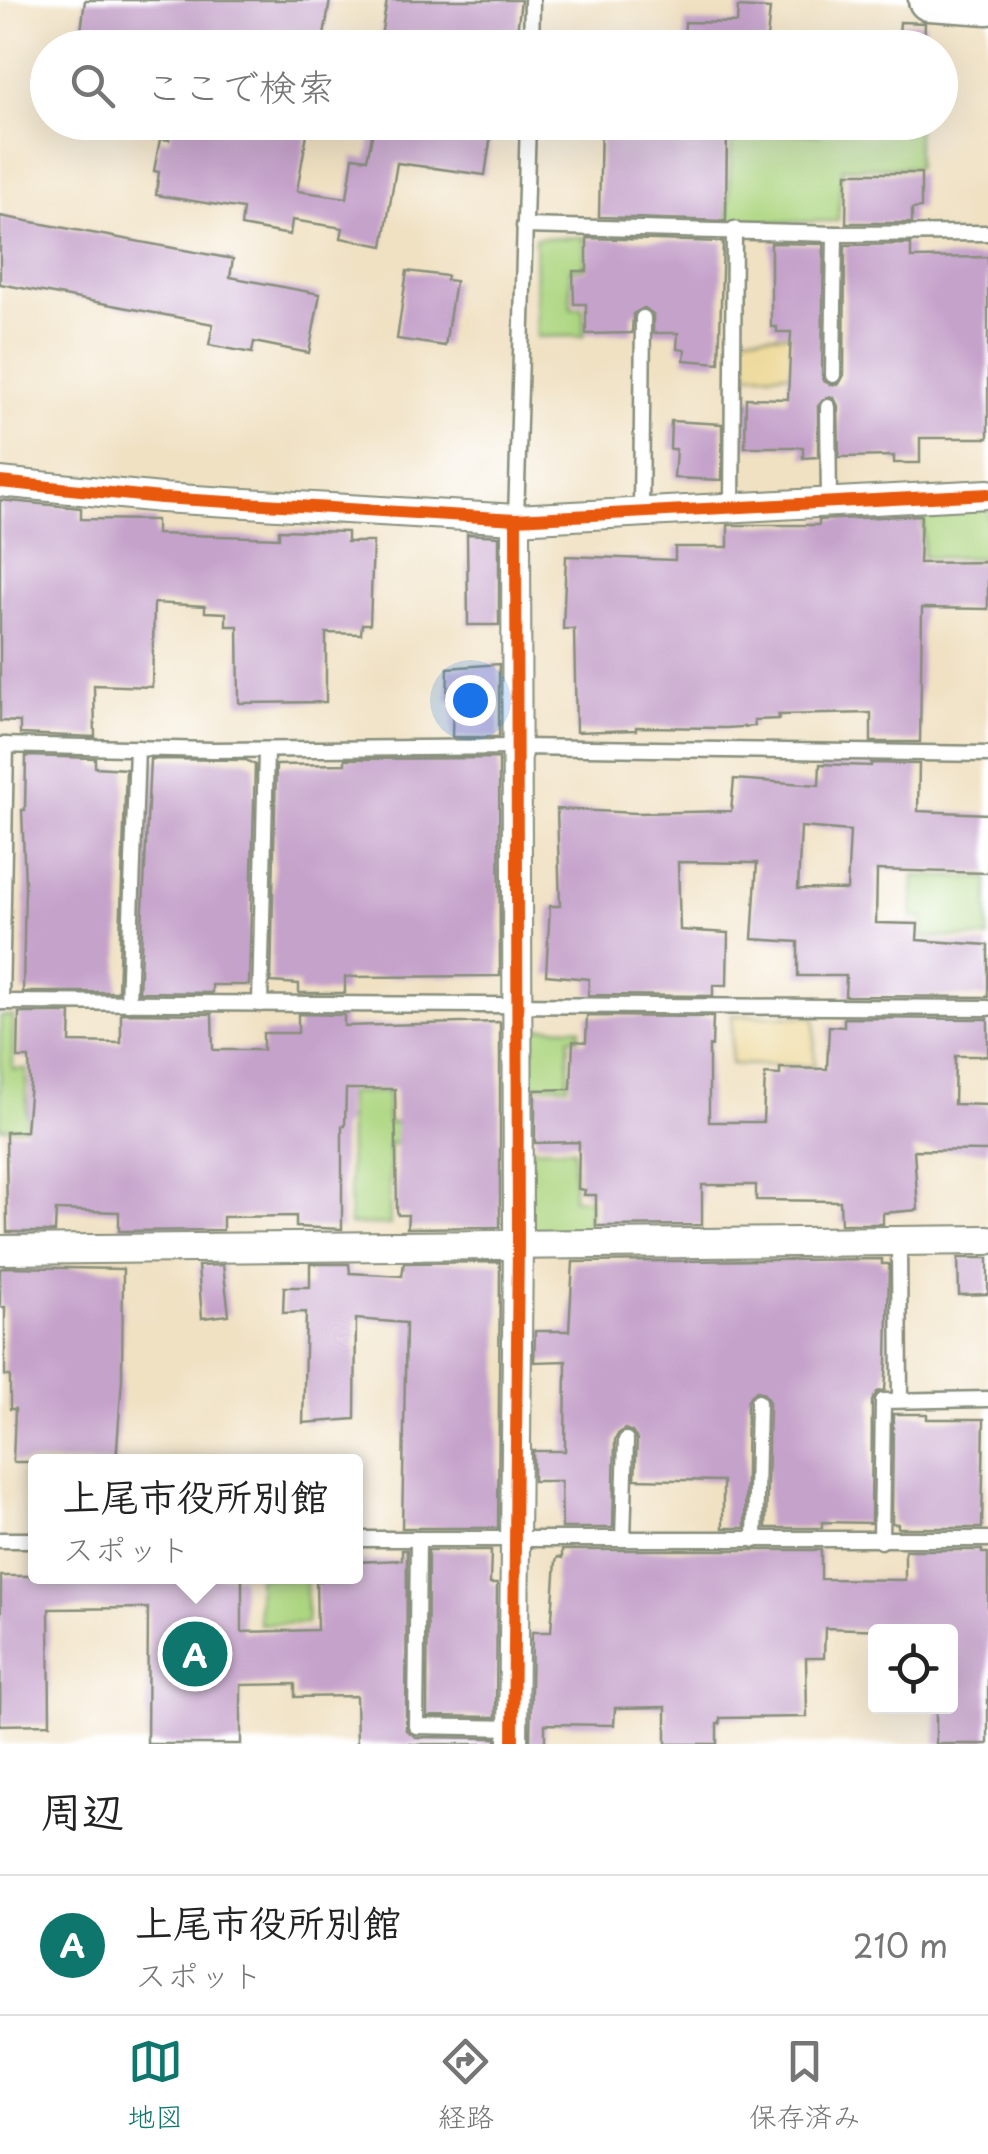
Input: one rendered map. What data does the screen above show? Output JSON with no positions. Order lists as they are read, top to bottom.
{
  "page": {
    "search": "ここで検索",
    "popup": ["上尾市役所別館", "スポット"],
    "pins": "A",
    "heading": "周辺",
    "list": [
      {
        "mark": "A",
        "name": "上尾市役所別館",
        "note": "スポット",
        "value": "210 m"
      }
    ],
    "nav": ["地図", "経路", "保存済み"]
  }
}
